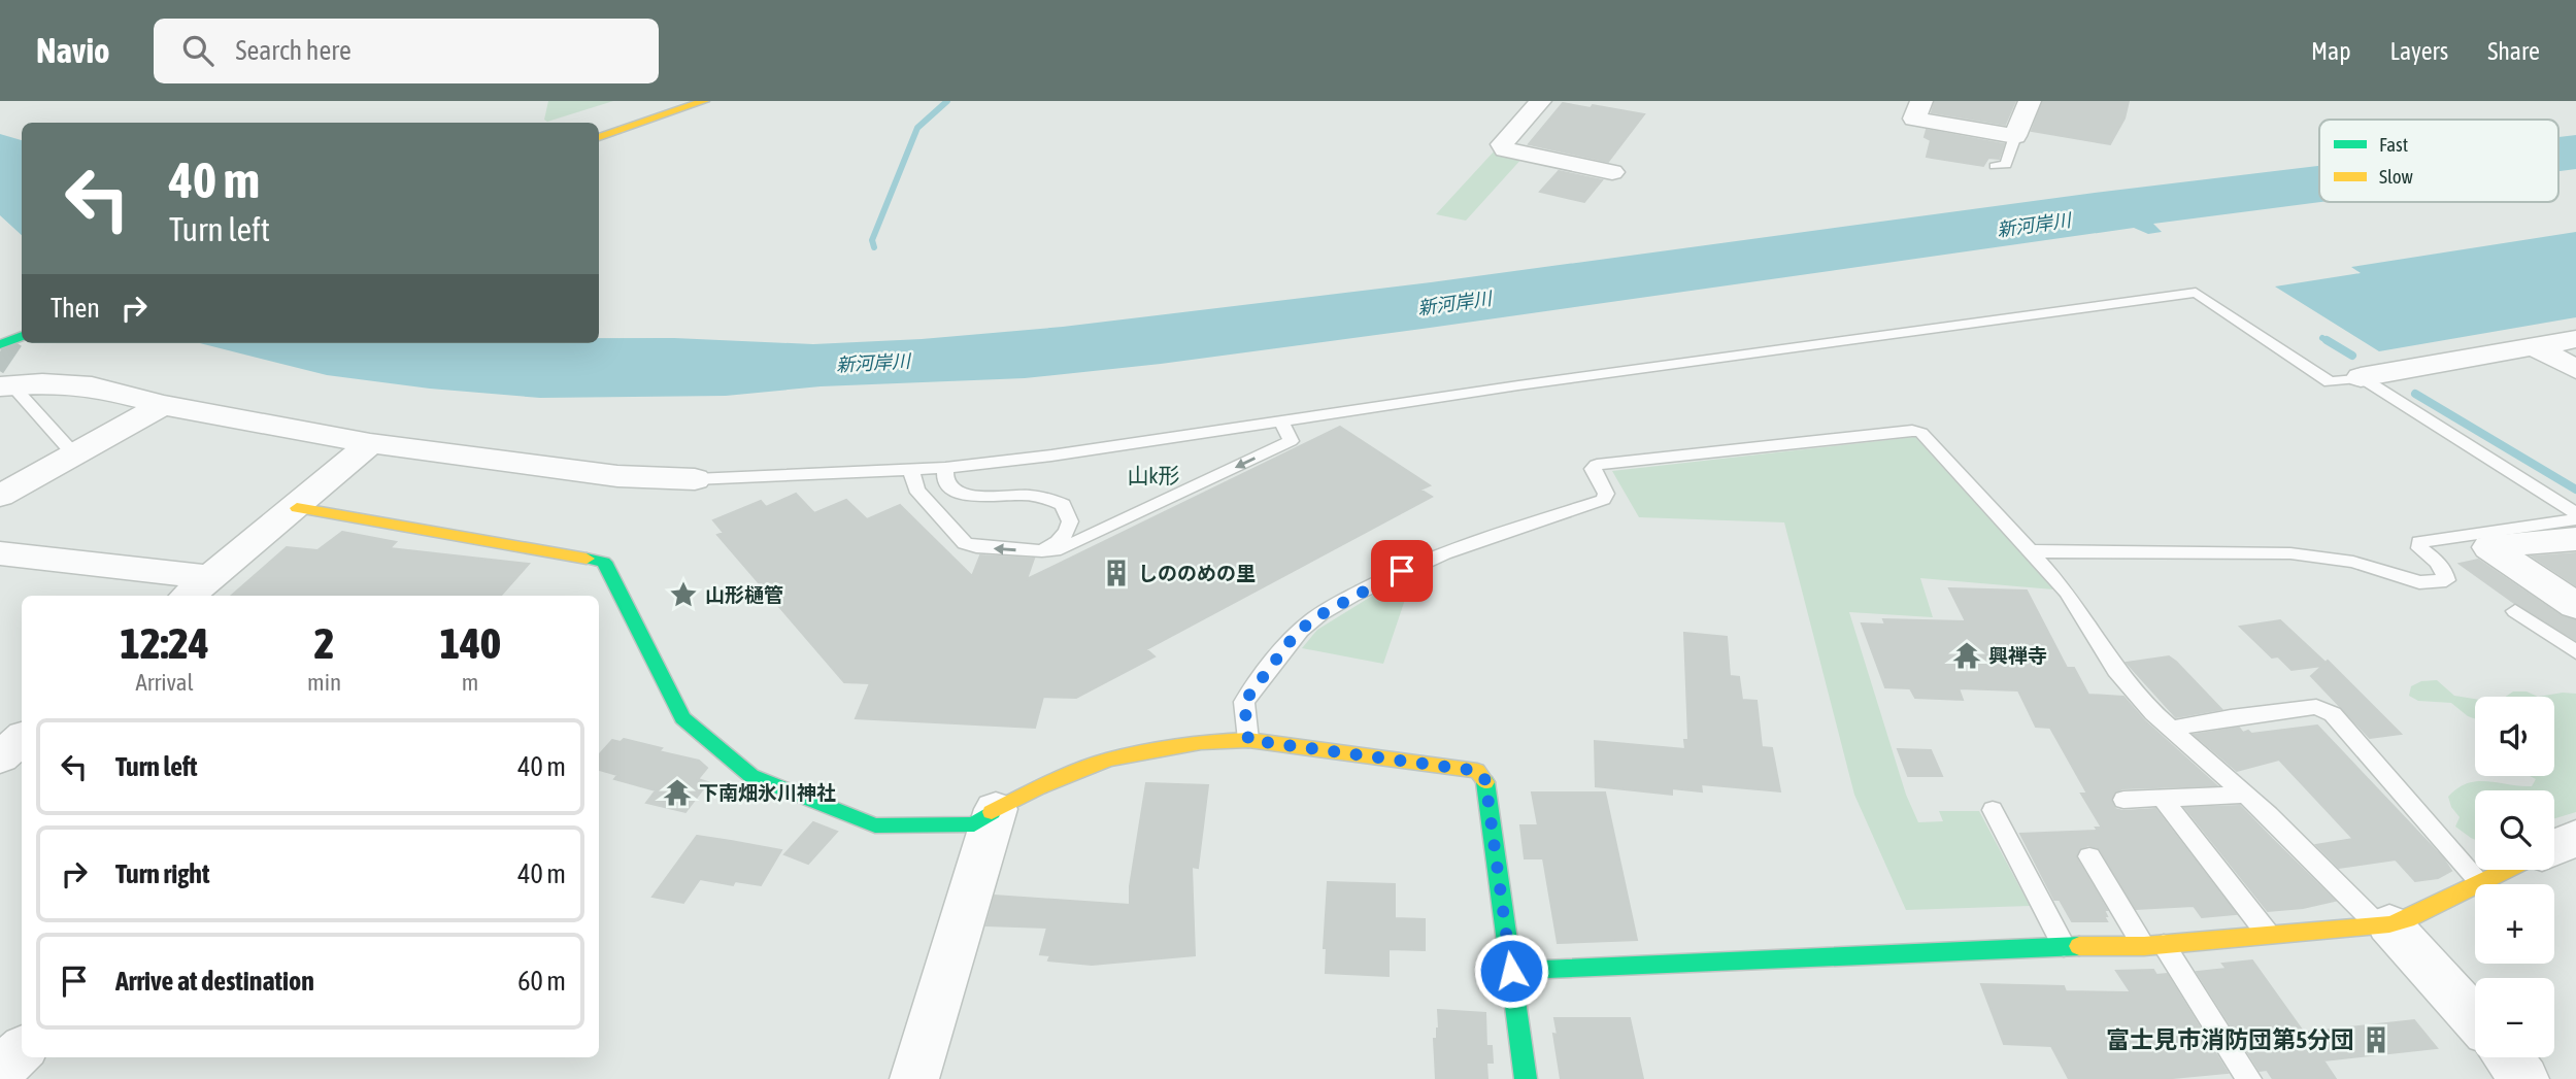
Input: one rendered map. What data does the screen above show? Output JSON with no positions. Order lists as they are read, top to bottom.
{
  "districts": ["山k形"],
  "water": ["新河岸川"],
  "places": {
    "building": ["しののめの里", "富士見市消防団第5分団"],
    "place": ["山形樋管"],
    "temple": ["興禅寺", "下南畑氷川神社"]
  },
  "legend": ["Fast", "Slow"],
  "page": {
    "header": "Navio",
    "search": "Search here",
    "nav": ["Map", "Layers", "Share"],
    "turn": ["40 m", "Turn left"],
    "then": "Then",
    "eta": [
      "12:24",
      "Arrival",
      "2",
      "min",
      "140",
      "m"
    ],
    "map_buttons": ["+", "−"],
    "list": [
      {
        "name": "Turn left",
        "value": "40 m"
      },
      {
        "name": "Turn right",
        "value": "40 m"
      },
      {
        "name": "Arrive at destination",
        "value": "60 m"
      }
    ]
  }
}
